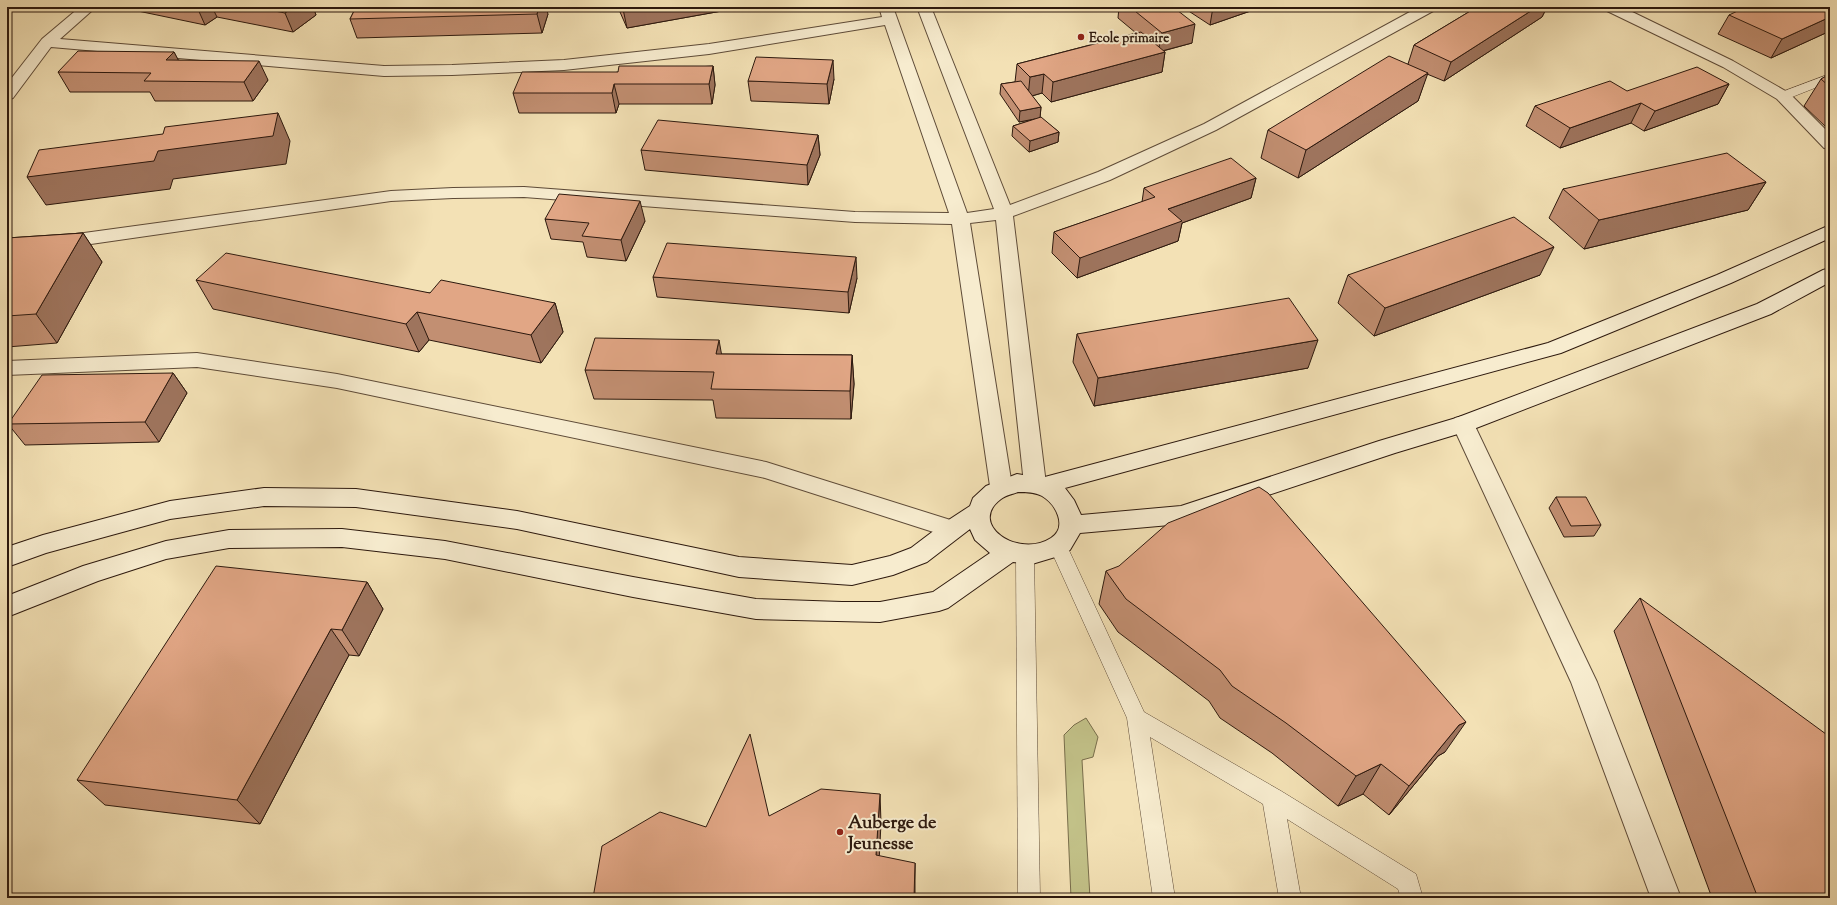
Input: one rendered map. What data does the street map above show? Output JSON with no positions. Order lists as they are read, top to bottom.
{
  "places": ["Ecole primaire", "Auberge de Jeunesse"]
}
